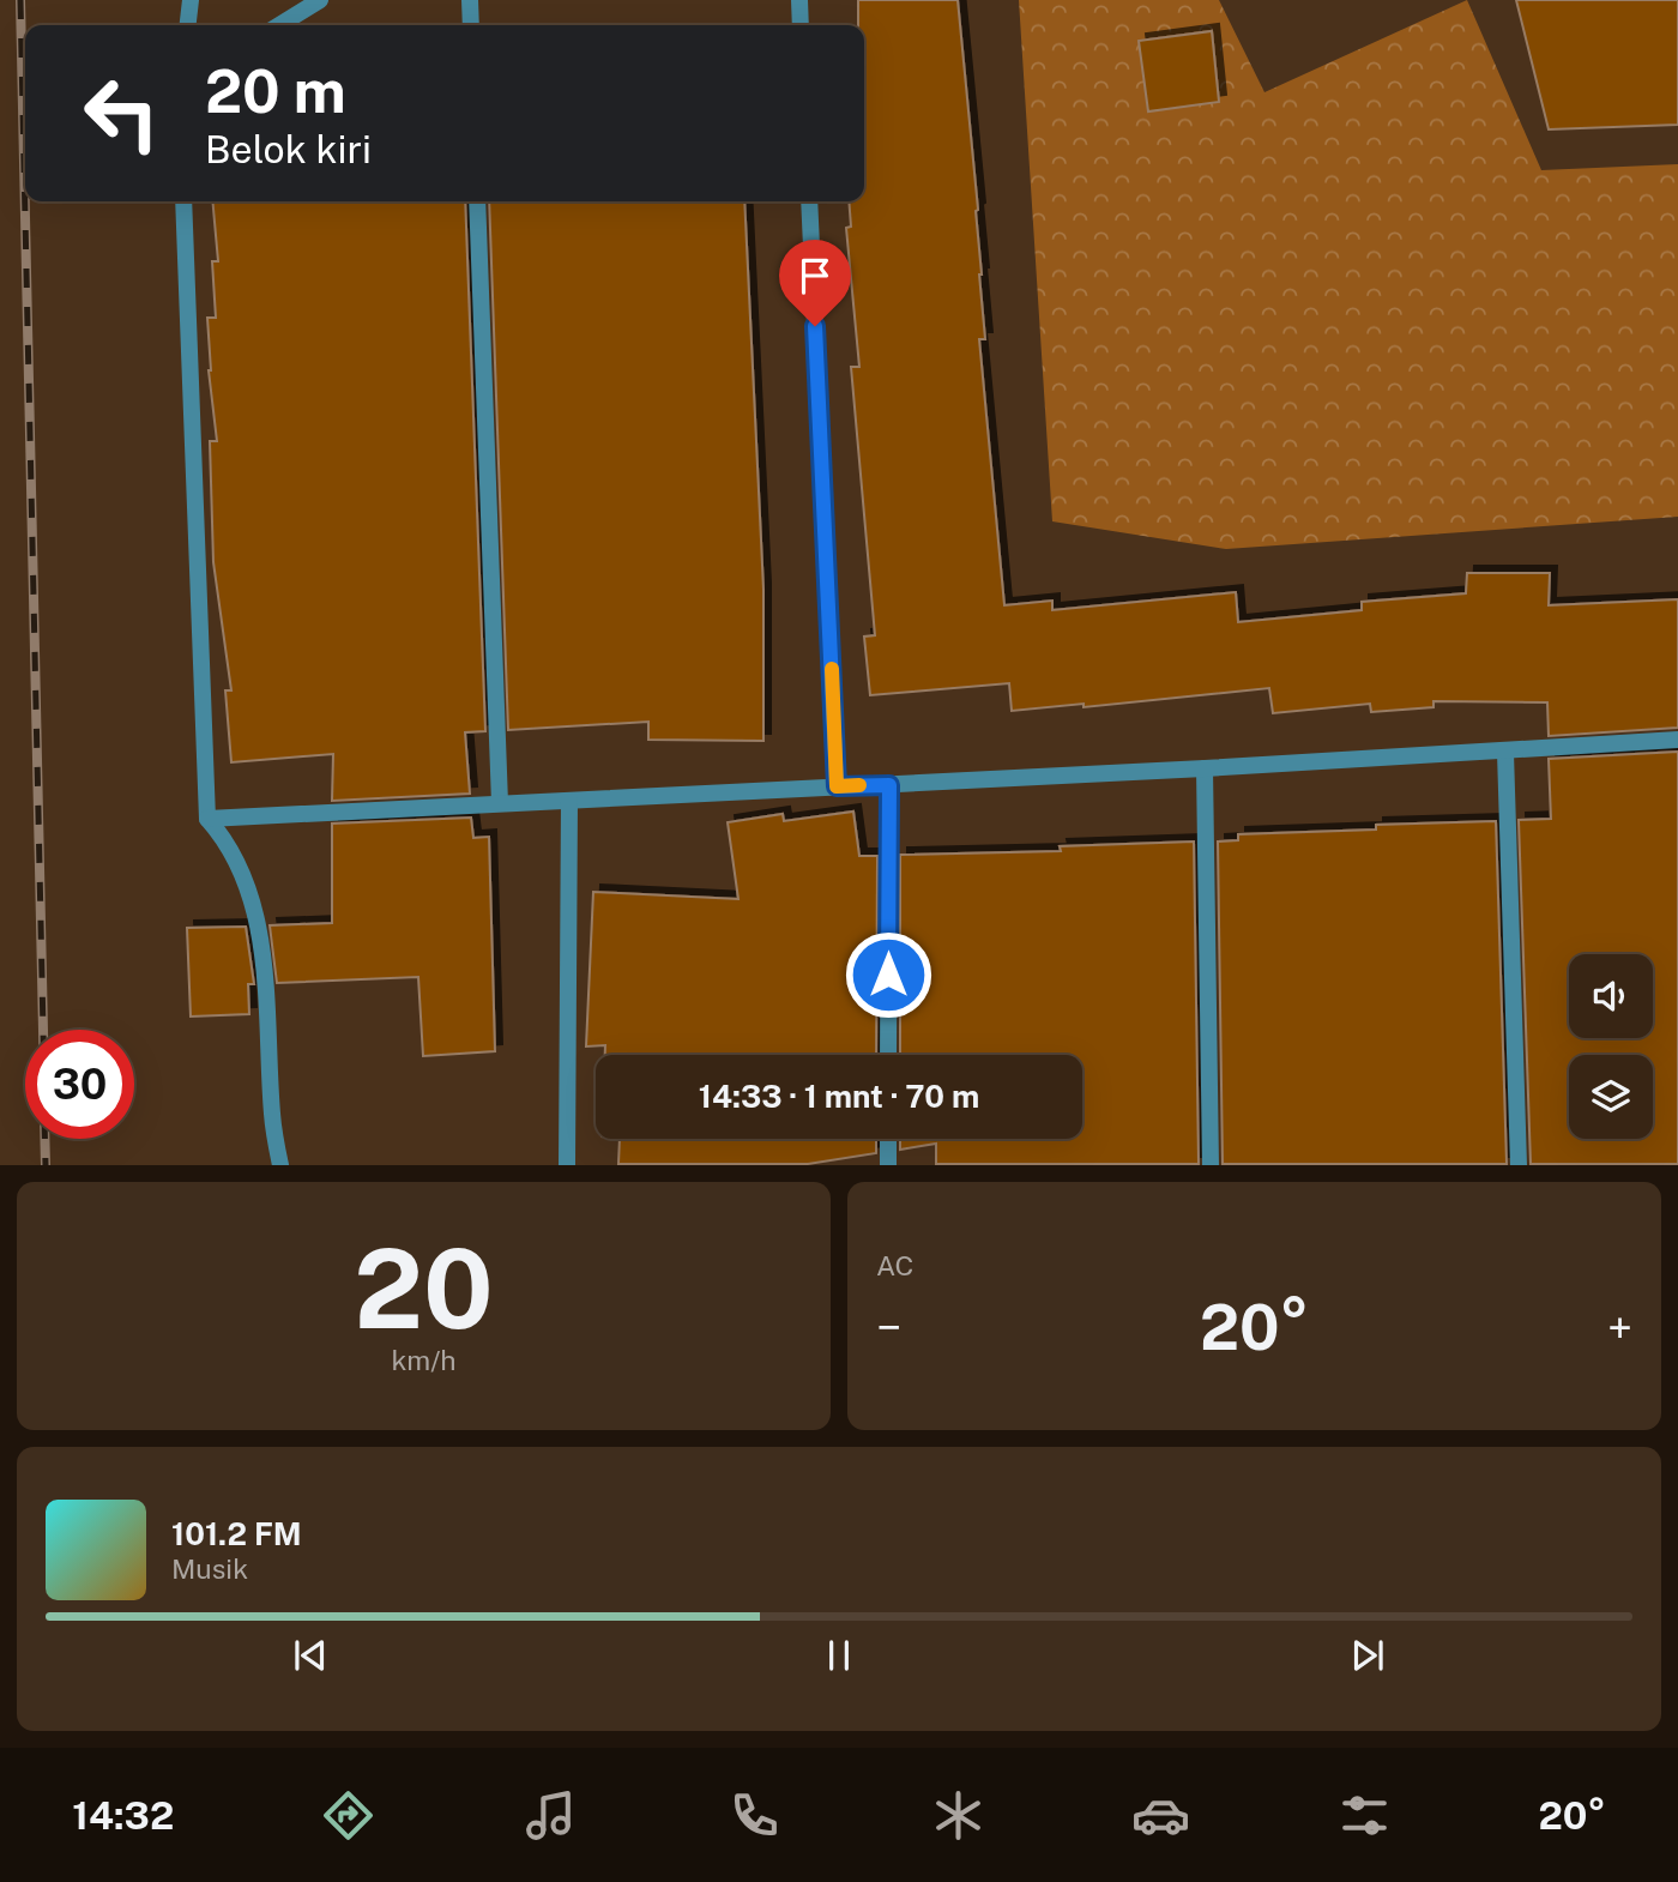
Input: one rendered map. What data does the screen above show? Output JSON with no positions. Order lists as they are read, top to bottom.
{
  "page": {
    "turn": ["20 m", "Belok kiri"],
    "limit": "30",
    "trip": "14:33 · 1 mnt · 70 m",
    "tile": [
      ["20", "km/h"],
      "AC"
    ],
    "heat": ["−", "20°", "+"],
    "song": ["101.2 FM", "Musik"],
    "tabs": ["14:32", "20°"]
  }
}
